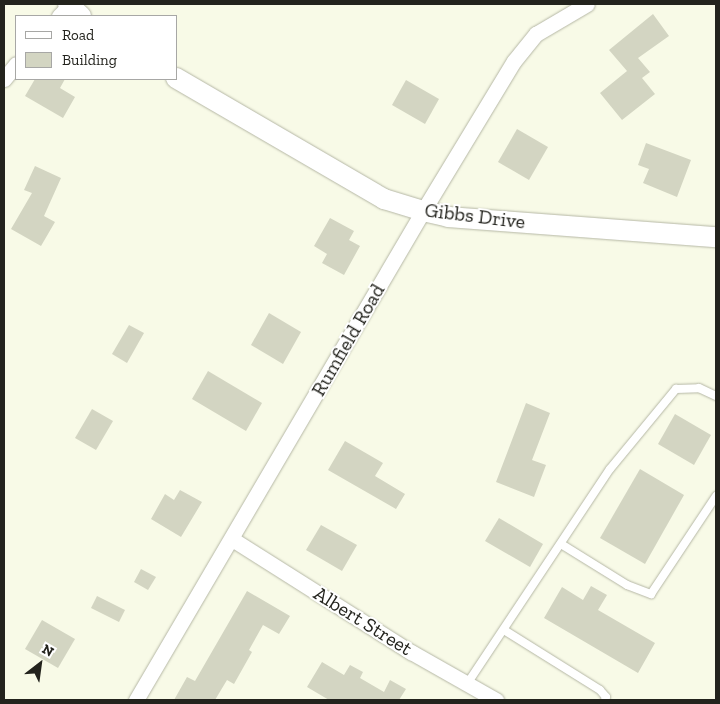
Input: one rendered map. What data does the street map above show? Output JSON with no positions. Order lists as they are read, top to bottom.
{
  "streets": {
    "street": ["Gibbs Drive", "Rumfield Road", "Albert Street"]
  },
  "crossings": [
    ["Gibbs Drive", "Rumfield Road"],
    ["Rumfield Road", "Albert Street"]
  ],
  "legend": ["Road", "Building"],
  "north": "top right"
}
